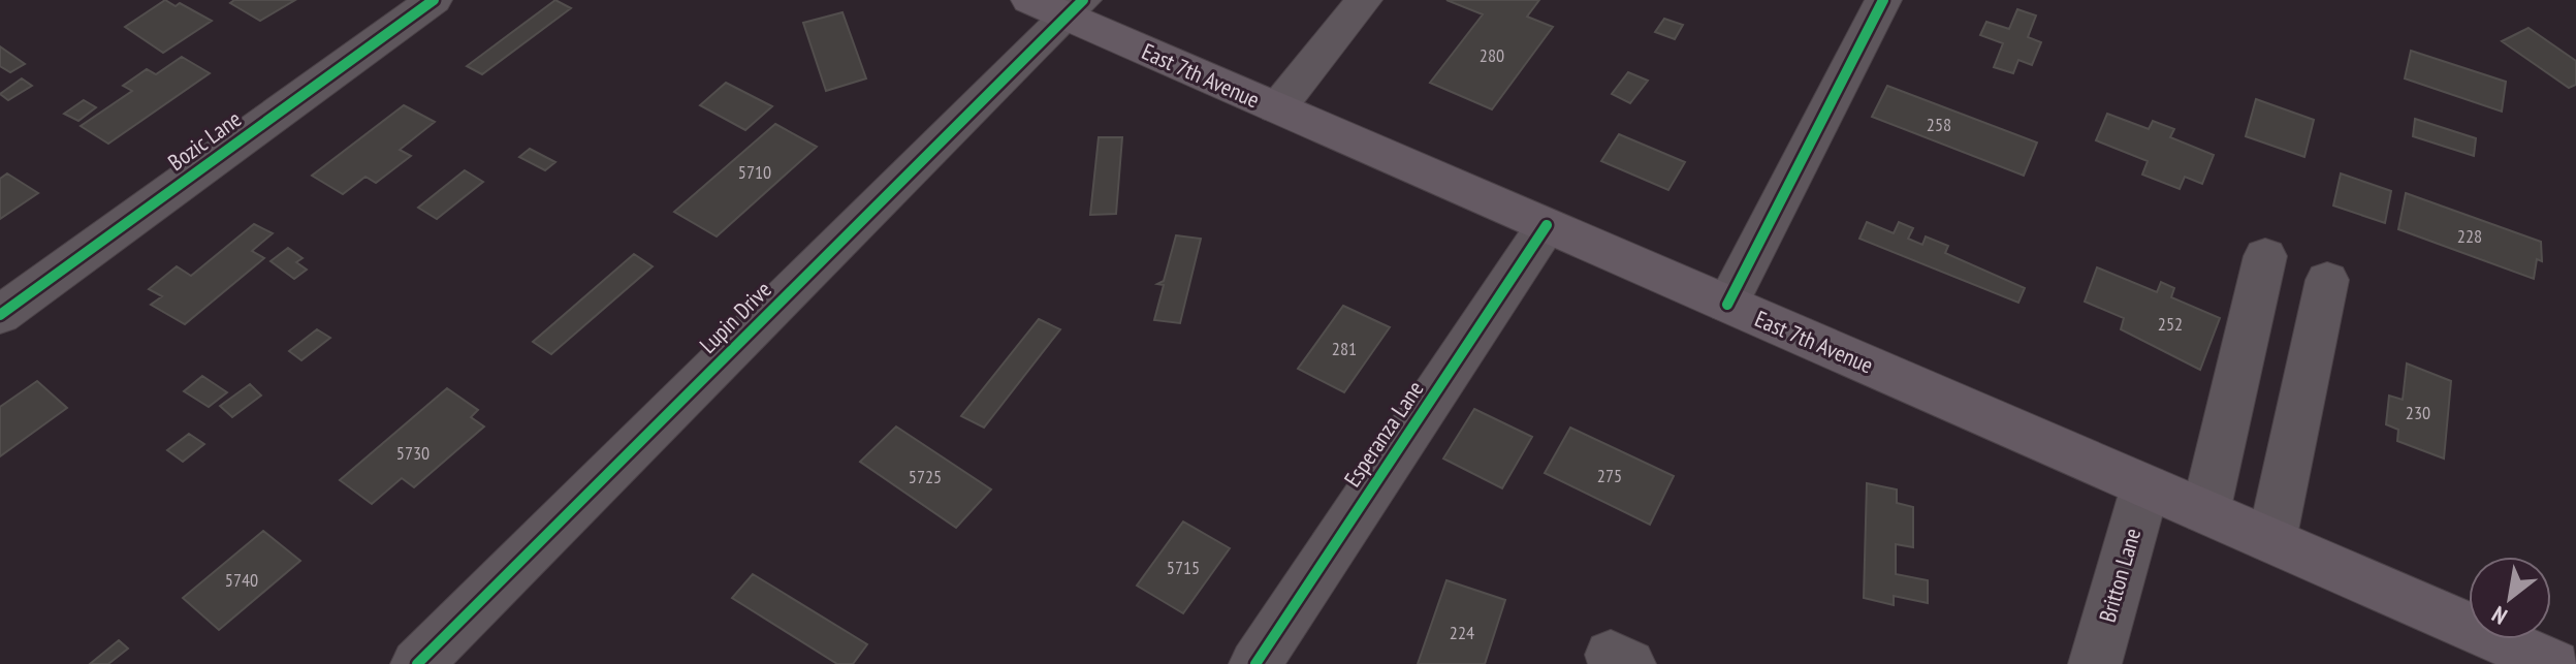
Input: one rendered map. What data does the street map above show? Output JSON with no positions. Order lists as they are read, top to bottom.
{
  "streets": {
    "main road": ["East 7th Avenue"],
    "street": [
      "Bozic Lane",
      "Lupin Drive",
      "Esperanza Lane",
      "Britton Lane"
    ]
  },
  "crossings": [
    ["East 7th Avenue", "Lupin Drive"],
    ["East 7th Avenue", "Esperanza Lane"],
    ["East 7th Avenue", "Britton Lane"]
  ],
  "house_numbers": [
    "280",
    "258",
    "5710",
    "228",
    "252",
    "281",
    "230",
    "5730",
    "275",
    "5725",
    "5715",
    "5740",
    "224"
  ],
  "north": "bottom left"
}
